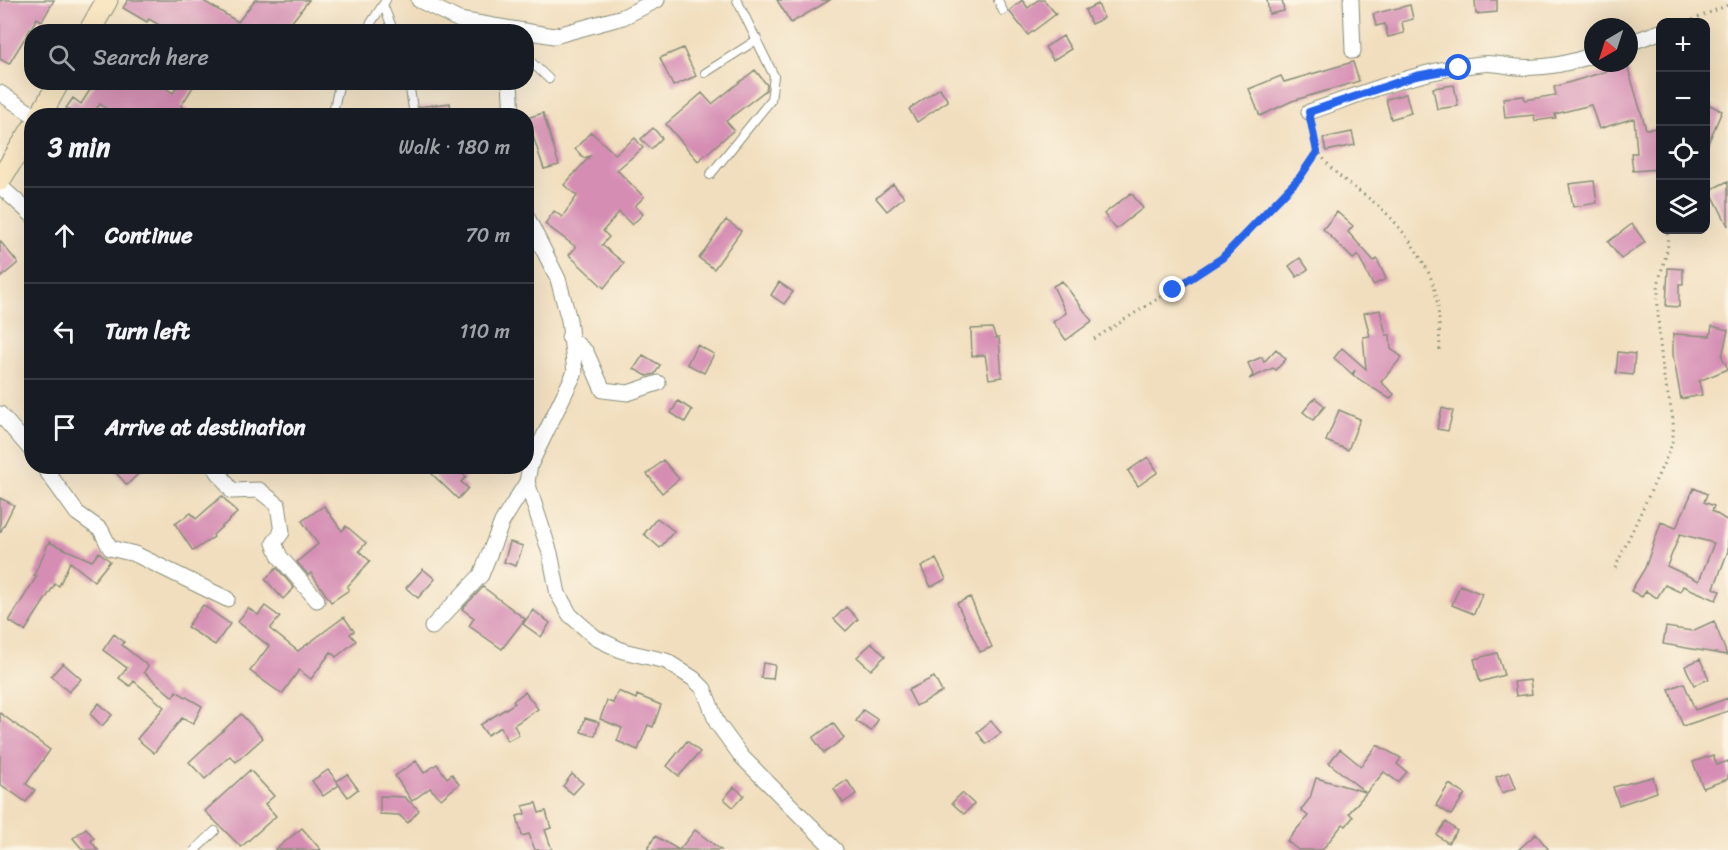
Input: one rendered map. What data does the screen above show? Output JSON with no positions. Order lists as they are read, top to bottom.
{
  "north": "bottom left",
  "page": {
    "map_buttons": ["+", "−"],
    "search": "Search here",
    "heading": ["3 min", "Walk · 180 m"],
    "list": [
      ["Continue", "70 m"],
      ["Turn left", "110 m"],
      "Arrive at destination"
    ]
  }
}
